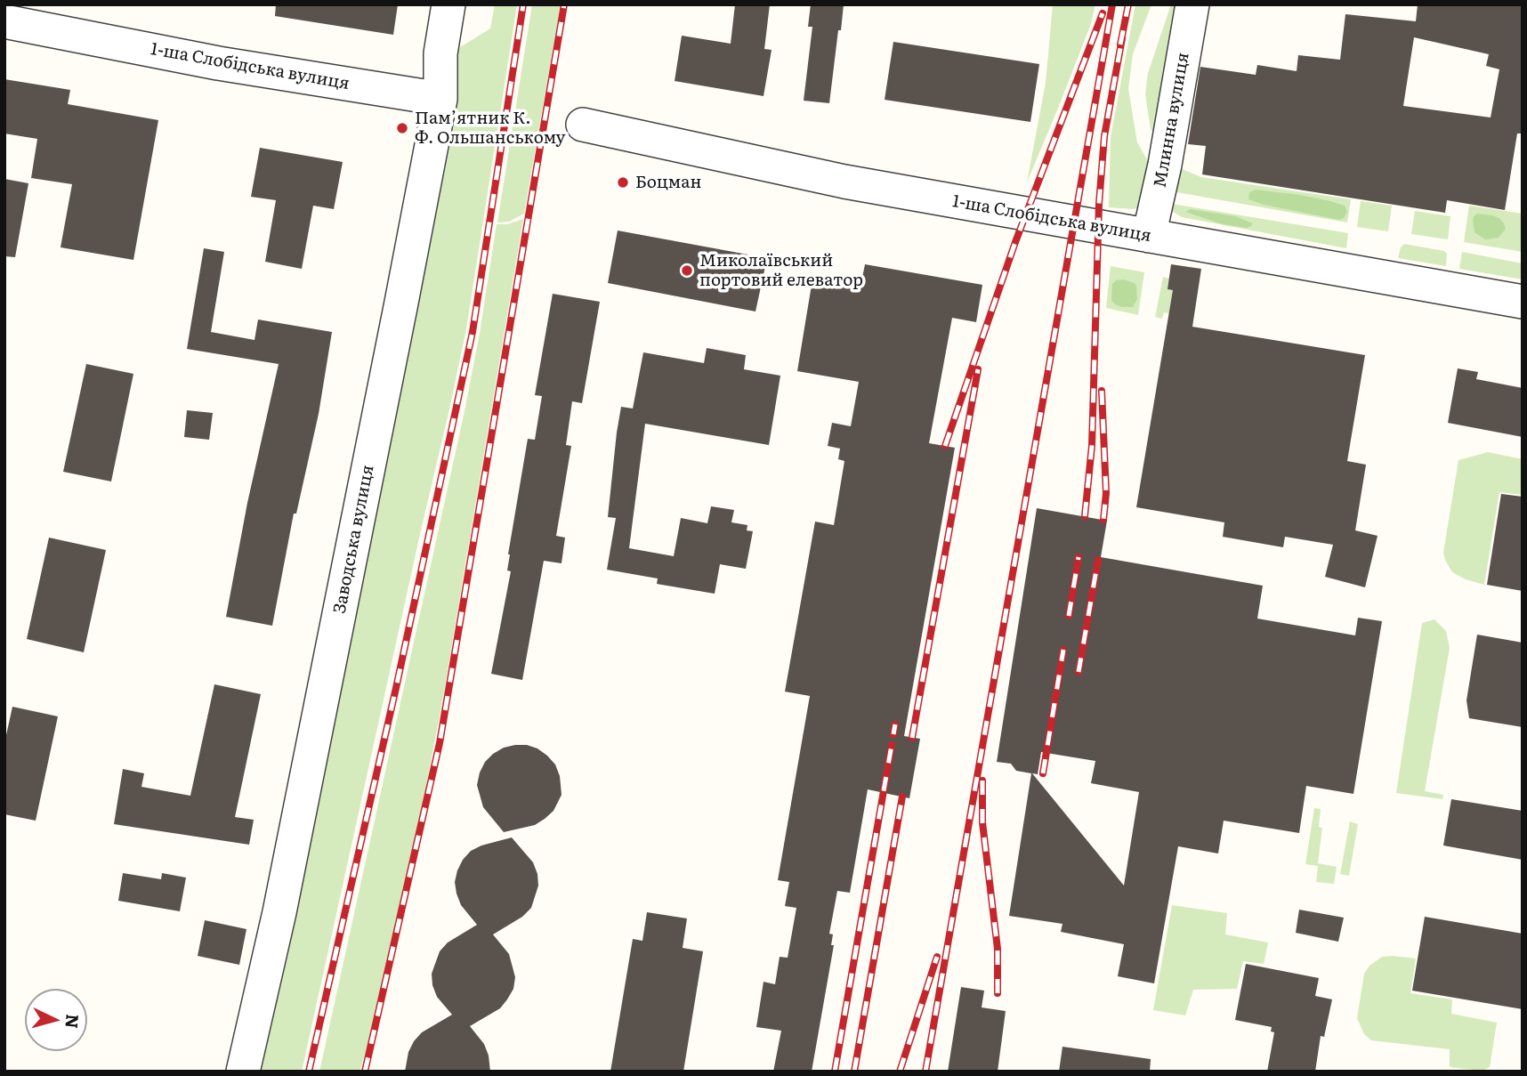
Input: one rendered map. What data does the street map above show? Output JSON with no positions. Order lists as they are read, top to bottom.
{
  "streets": {
    "street": ["1-ша Слобідська вулиця", "Млинна вулиця", "Заводська вулиця"]
  },
  "crossings": [
    ["1-ша Слобідська вулиця", "Млинна вулиця"],
    ["1-ша Слобідська вулиця", "Заводська вулиця"]
  ],
  "places": ["Пам’ятник К. Ф. Ольшанському", "Боцман", "Миколаївський портовий елеватор"],
  "north": "right"
}
